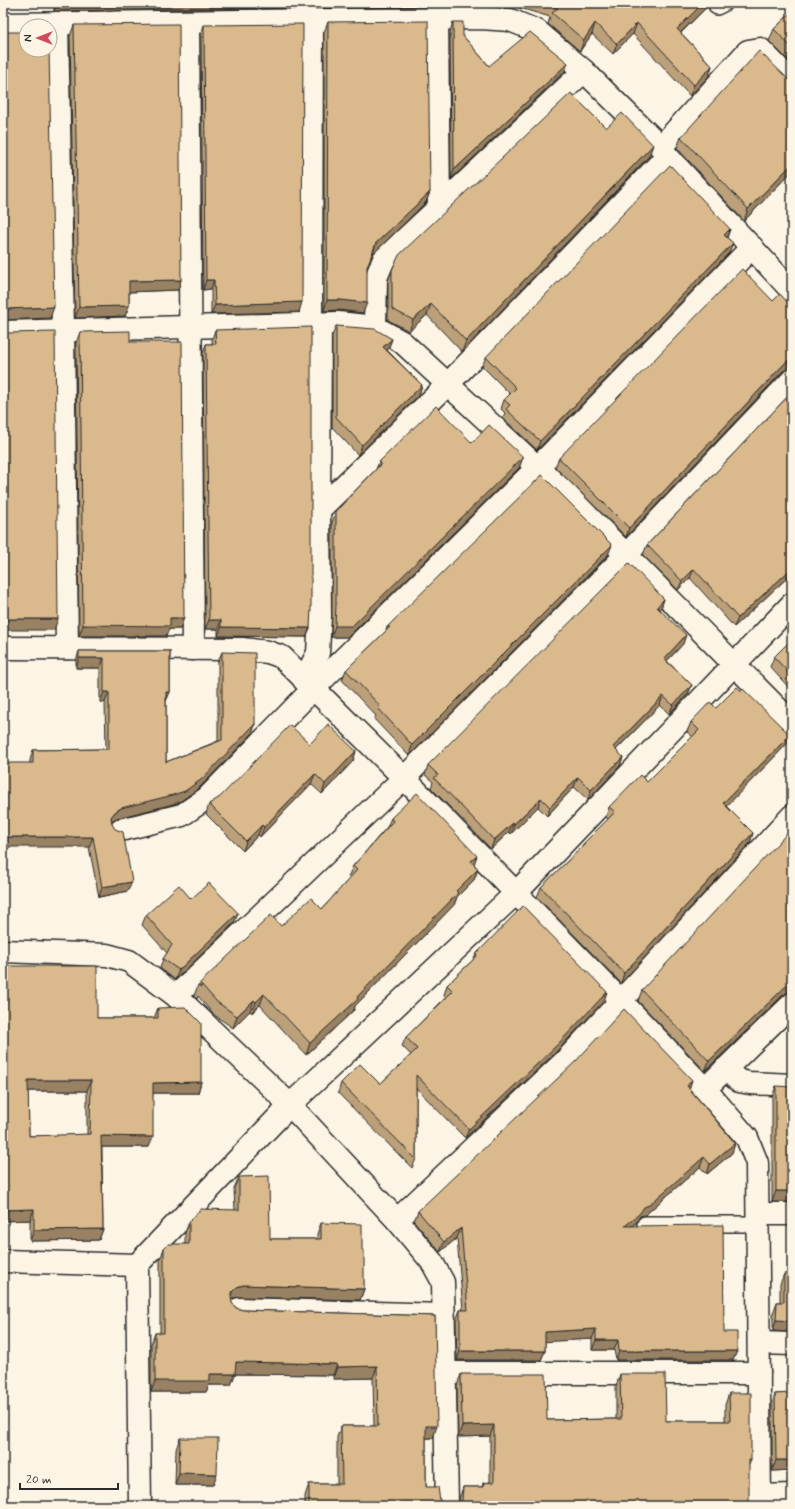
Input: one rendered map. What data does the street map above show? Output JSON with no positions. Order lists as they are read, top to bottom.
{
  "scale_bar": "20 m",
  "north": "left"
}
